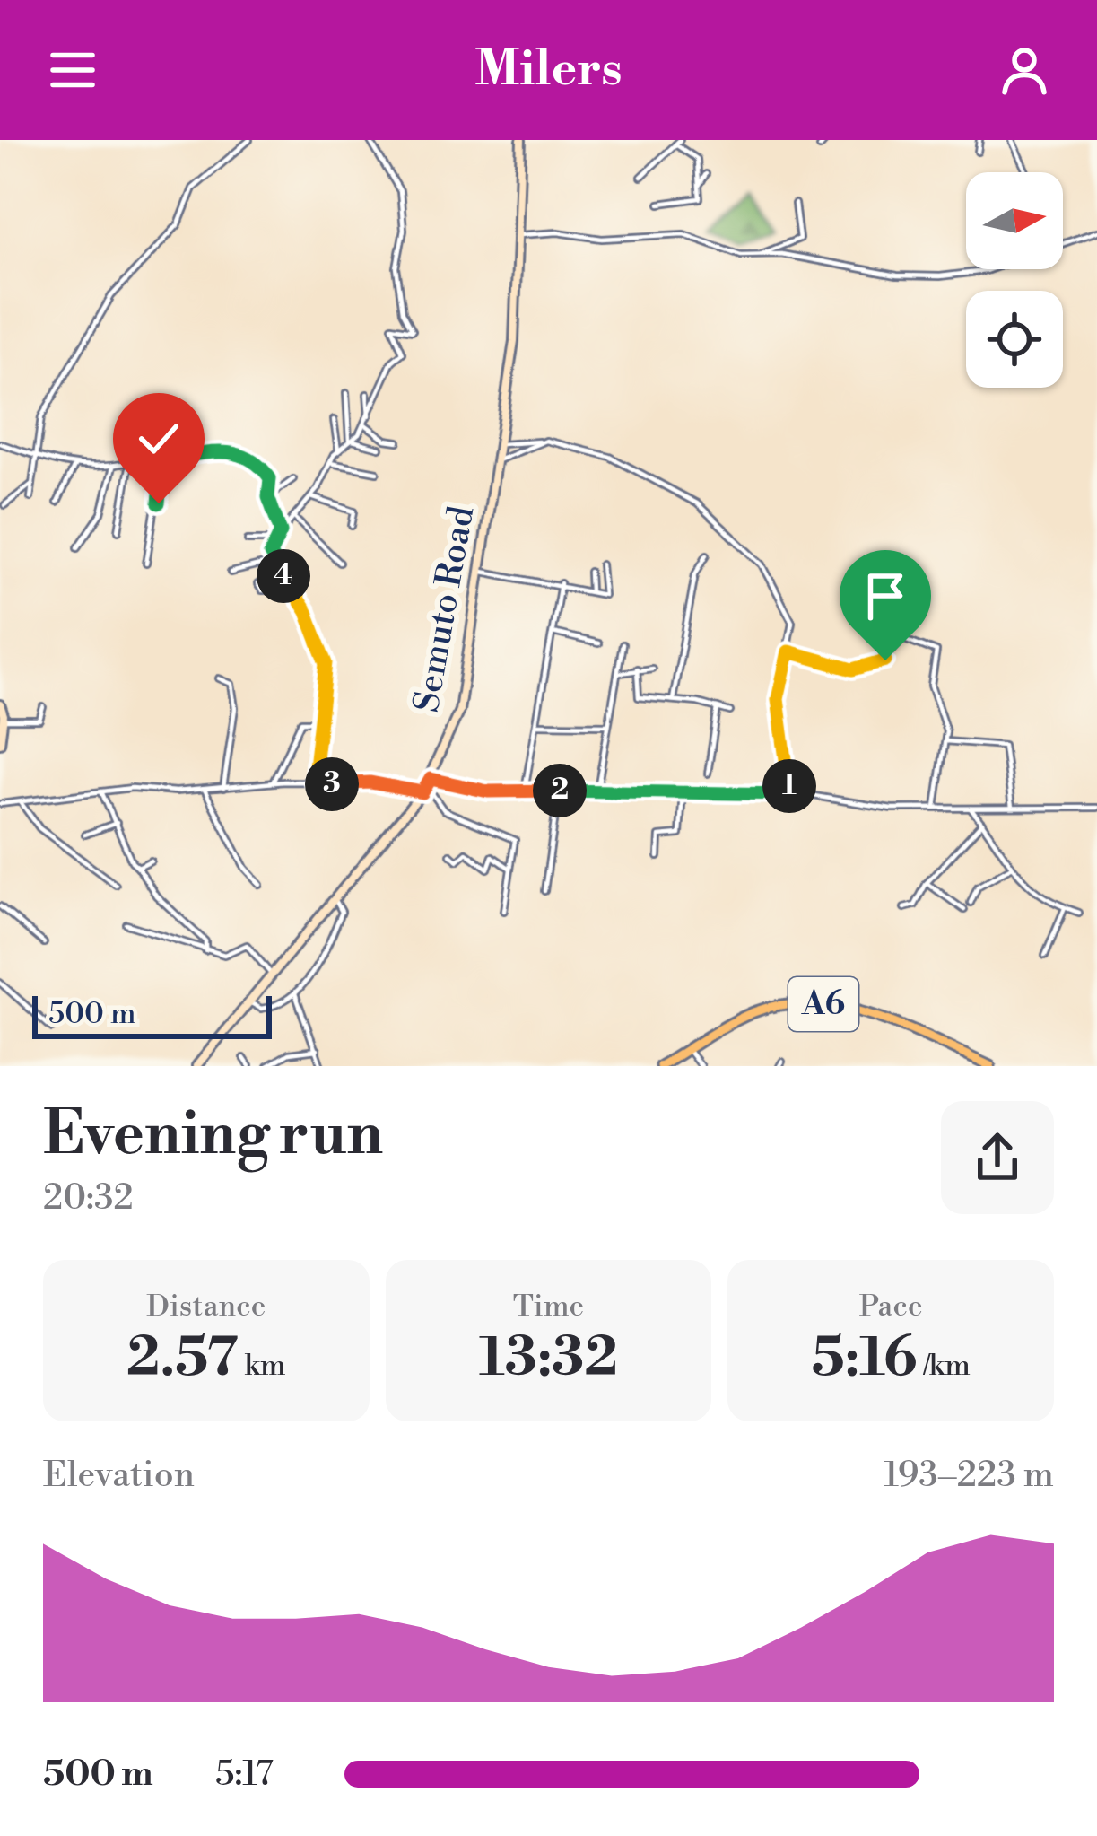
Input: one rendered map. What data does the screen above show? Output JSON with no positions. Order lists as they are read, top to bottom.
{
  "streets": {
    "main road": ["Semuto Road", "A6"]
  },
  "scale_bar": "500 m",
  "north": "right",
  "page": {
    "header": "Milers",
    "pins": [
      "4",
      "3",
      "1",
      "2"
    ],
    "scale": "500 m",
    "heading": ["Evening run", "20:32"],
    "stats": [
      ["Distance", "2.57 km"],
      ["Time", "13:32"],
      ["Pace", "5:16 /km"]
    ],
    "chart": ["Elevation", "193–223 m"],
    "list": [
      {
        "name": "500 m",
        "note": "5:17"
      }
    ]
  }
}
